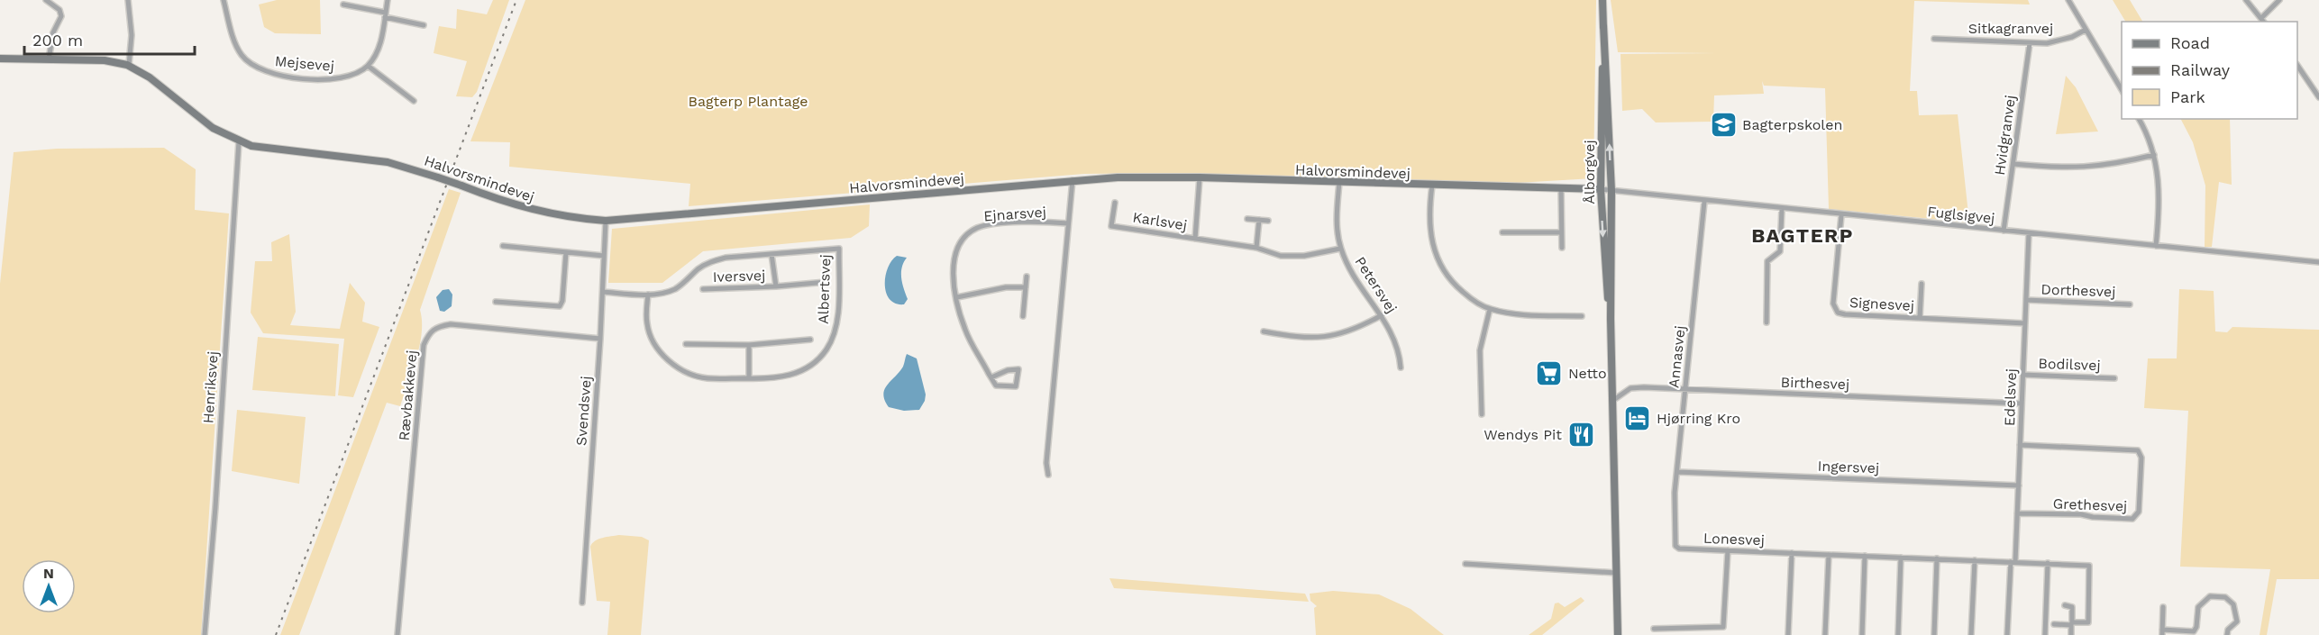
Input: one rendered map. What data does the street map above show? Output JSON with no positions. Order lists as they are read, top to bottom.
{
  "streets": {
    "street": [
      "Sitkagranvej",
      "Mejsevej",
      "Hvidgranvej",
      "Halvorsmindevej",
      "Ålborgvej",
      "Ejnarsvej",
      "Fuglsigvej",
      "Karlsvej",
      "Iversvej",
      "Petersvej",
      "Albertsvej",
      "Dorthesvej",
      "Signesvej",
      "Annasvej",
      "Bodilsvej",
      "Birthesvej",
      "Henriksvej",
      "Rævbakkevej",
      "Edelsvej",
      "Svendsvej",
      "Ingersvej",
      "Grethesvej",
      "Lonesvej"
    ]
  },
  "crossings": [
    ["Sitkagranvej", "Hvidgranvej"],
    ["Hvidgranvej", "Fuglsigvej"],
    ["Halvorsmindevej", "Ålborgvej"],
    ["Halvorsmindevej", "Fuglsigvej"],
    ["Halvorsmindevej", "Karlsvej"],
    ["Halvorsmindevej", "Petersvej"],
    ["Halvorsmindevej", "Henriksvej"],
    ["Halvorsmindevej", "Svendsvej"],
    ["Ålborgvej", "Fuglsigvej"],
    ["Ålborgvej", "Birthesvej"],
    ["Fuglsigvej", "Signesvej"],
    ["Fuglsigvej", "Annasvej"],
    ["Fuglsigvej", "Edelsvej"],
    ["Karlsvej", "Petersvej"],
    ["Iversvej", "Albertsvej"],
    ["Albertsvej", "Svendsvej"],
    ["Dorthesvej", "Edelsvej"],
    ["Signesvej", "Edelsvej"],
    ["Annasvej", "Birthesvej"],
    ["Annasvej", "Ingersvej"],
    ["Annasvej", "Lonesvej"],
    ["Bodilsvej", "Edelsvej"],
    ["Birthesvej", "Edelsvej"],
    ["Rævbakkevej", "Svendsvej"],
    ["Edelsvej", "Ingersvej"],
    ["Edelsvej", "Grethesvej"],
    ["Edelsvej", "Lonesvej"]
  ],
  "districts": ["BAGTERP"],
  "parks": ["Bagterp Plantage"],
  "places": {
    "school or university": ["Bagterpskolen"],
    "supermarket": ["Netto"],
    "hotel": ["Hjørring Kro"],
    "restaurant": ["Wendys Pit"]
  },
  "legend": ["Road", "Railway", "Park"],
  "scale_bar": "200 m",
  "north": "top"
}
